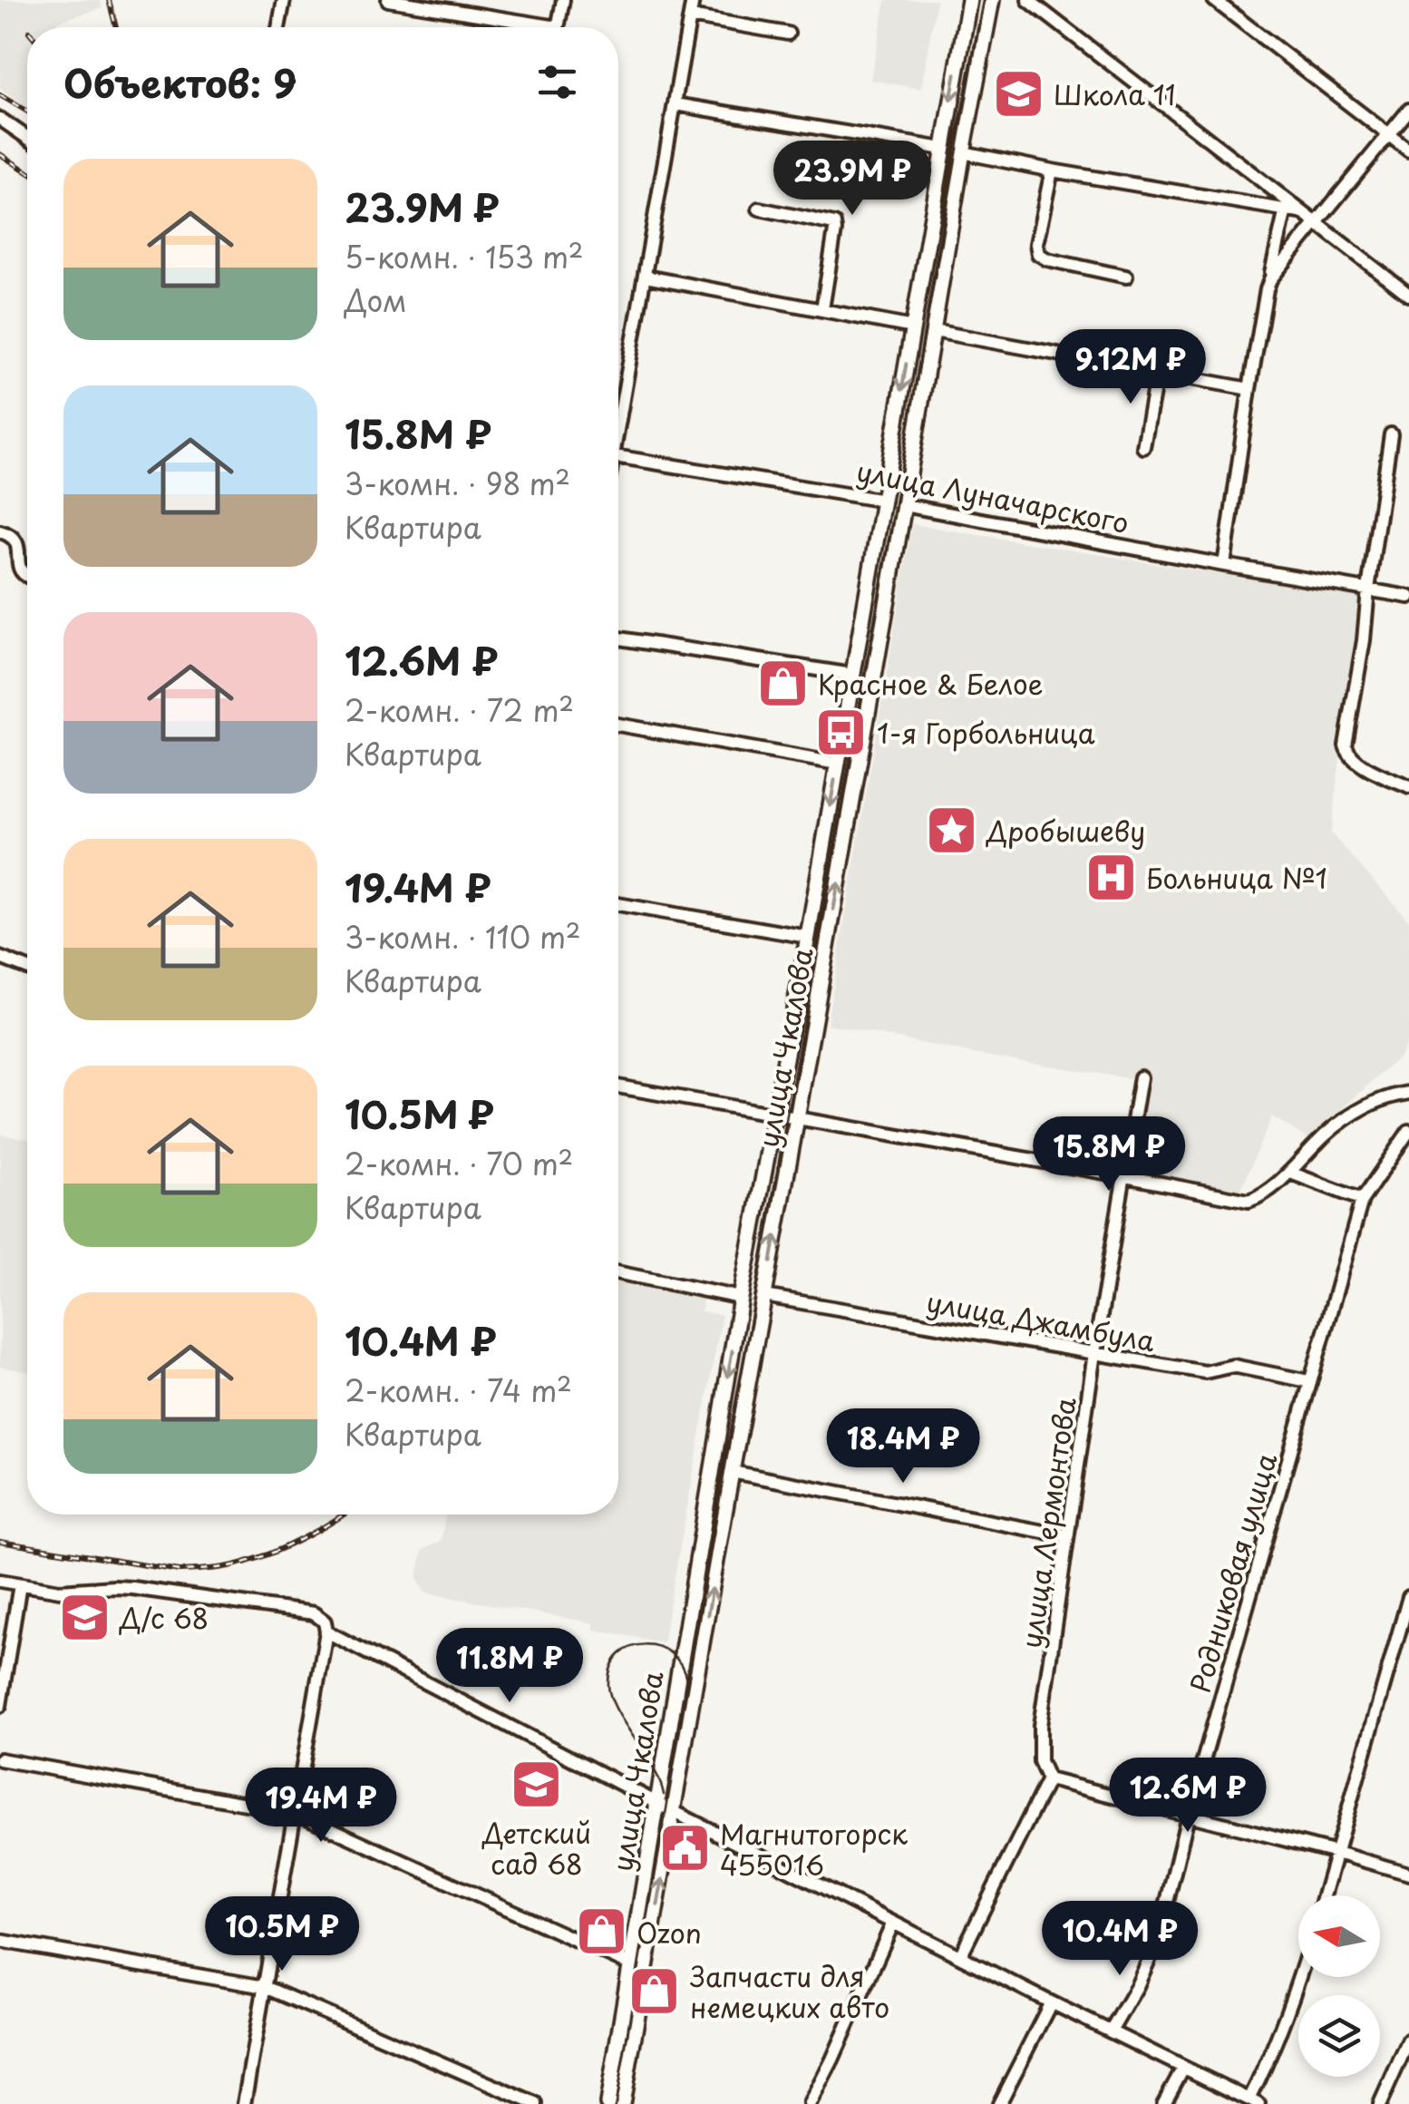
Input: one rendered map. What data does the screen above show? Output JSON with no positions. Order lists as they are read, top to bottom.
{
  "streets": {
    "main road": ["улица Луначарского", "улица Чкалова"],
    "street": ["улица Джамбула", "улица Лермонтова", "Родниковая улица"]
  },
  "crossings": [
    ["улица Луначарского", "улица Чкалова"],
    ["улица Чкалова", "улица Джамбула"],
    ["улица Джамбула", "улица Лермонтова"],
    ["улица Джамбула", "Родниковая улица"]
  ],
  "places": {
    "school or university": ["Школа 11", "Д/с 68", "Детский сад 68"],
    "shop": ["Красное & Белое", "Ozon", "Запчасти для немецких авто"],
    "bus stop": ["1-я Горбольница"],
    "place": ["Дробышеву"],
    "hospital": ["Больница №1"],
    "public building": ["Магнитогорск 455016"]
  },
  "north": "left",
  "page": {
    "heading": "Объектов: 9",
    "list": [
      {
        "name": "23.9M ₽",
        "note": "5-комн. · 153 m² · Дом"
      },
      {
        "name": "15.8M ₽",
        "note": "3-комн. · 98 m² · Квартира"
      },
      {
        "name": "12.6M ₽",
        "note": "2-комн. · 72 m² · Квартира"
      },
      {
        "name": "19.4M ₽",
        "note": "3-комн. · 110 m² · Квартира"
      },
      {
        "name": "10.5M ₽",
        "note": "2-комн. · 70 m² · Квартира"
      },
      {
        "name": "10.4M ₽",
        "note": "2-комн. · 74 m² · Квартира"
      }
    ],
    "price": [
      "23.9M ₽",
      "9.12M ₽",
      "15.8M ₽",
      "18.4M ₽",
      "11.8M ₽",
      "12.6M ₽",
      "19.4M ₽",
      "10.5M ₽",
      "10.4M ₽"
    ]
  }
}
